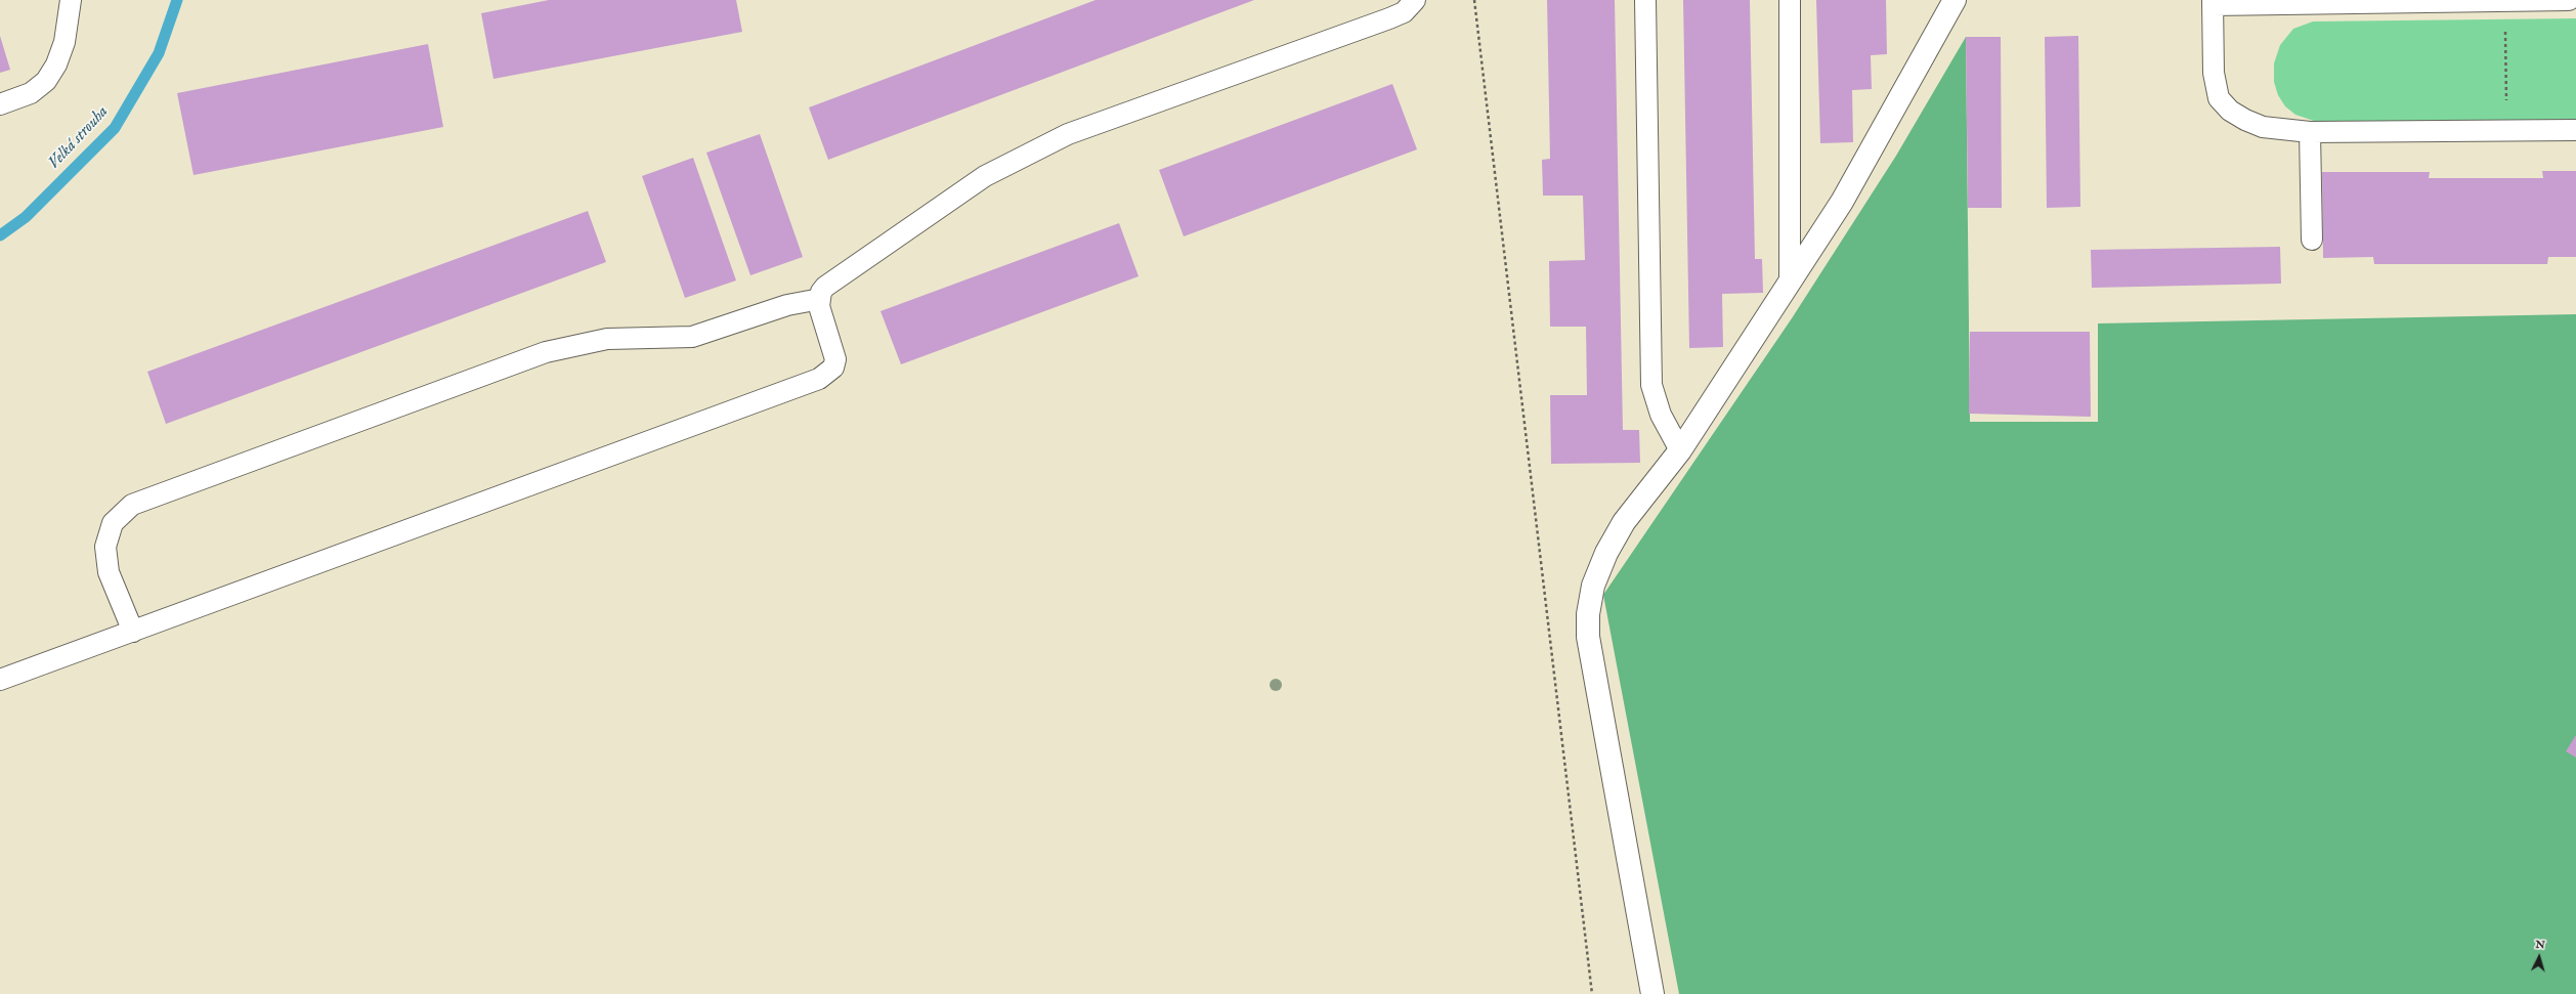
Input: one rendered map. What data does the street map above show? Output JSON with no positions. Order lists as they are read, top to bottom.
{
  "water": ["Velká strouha"],
  "north": "top"
}
